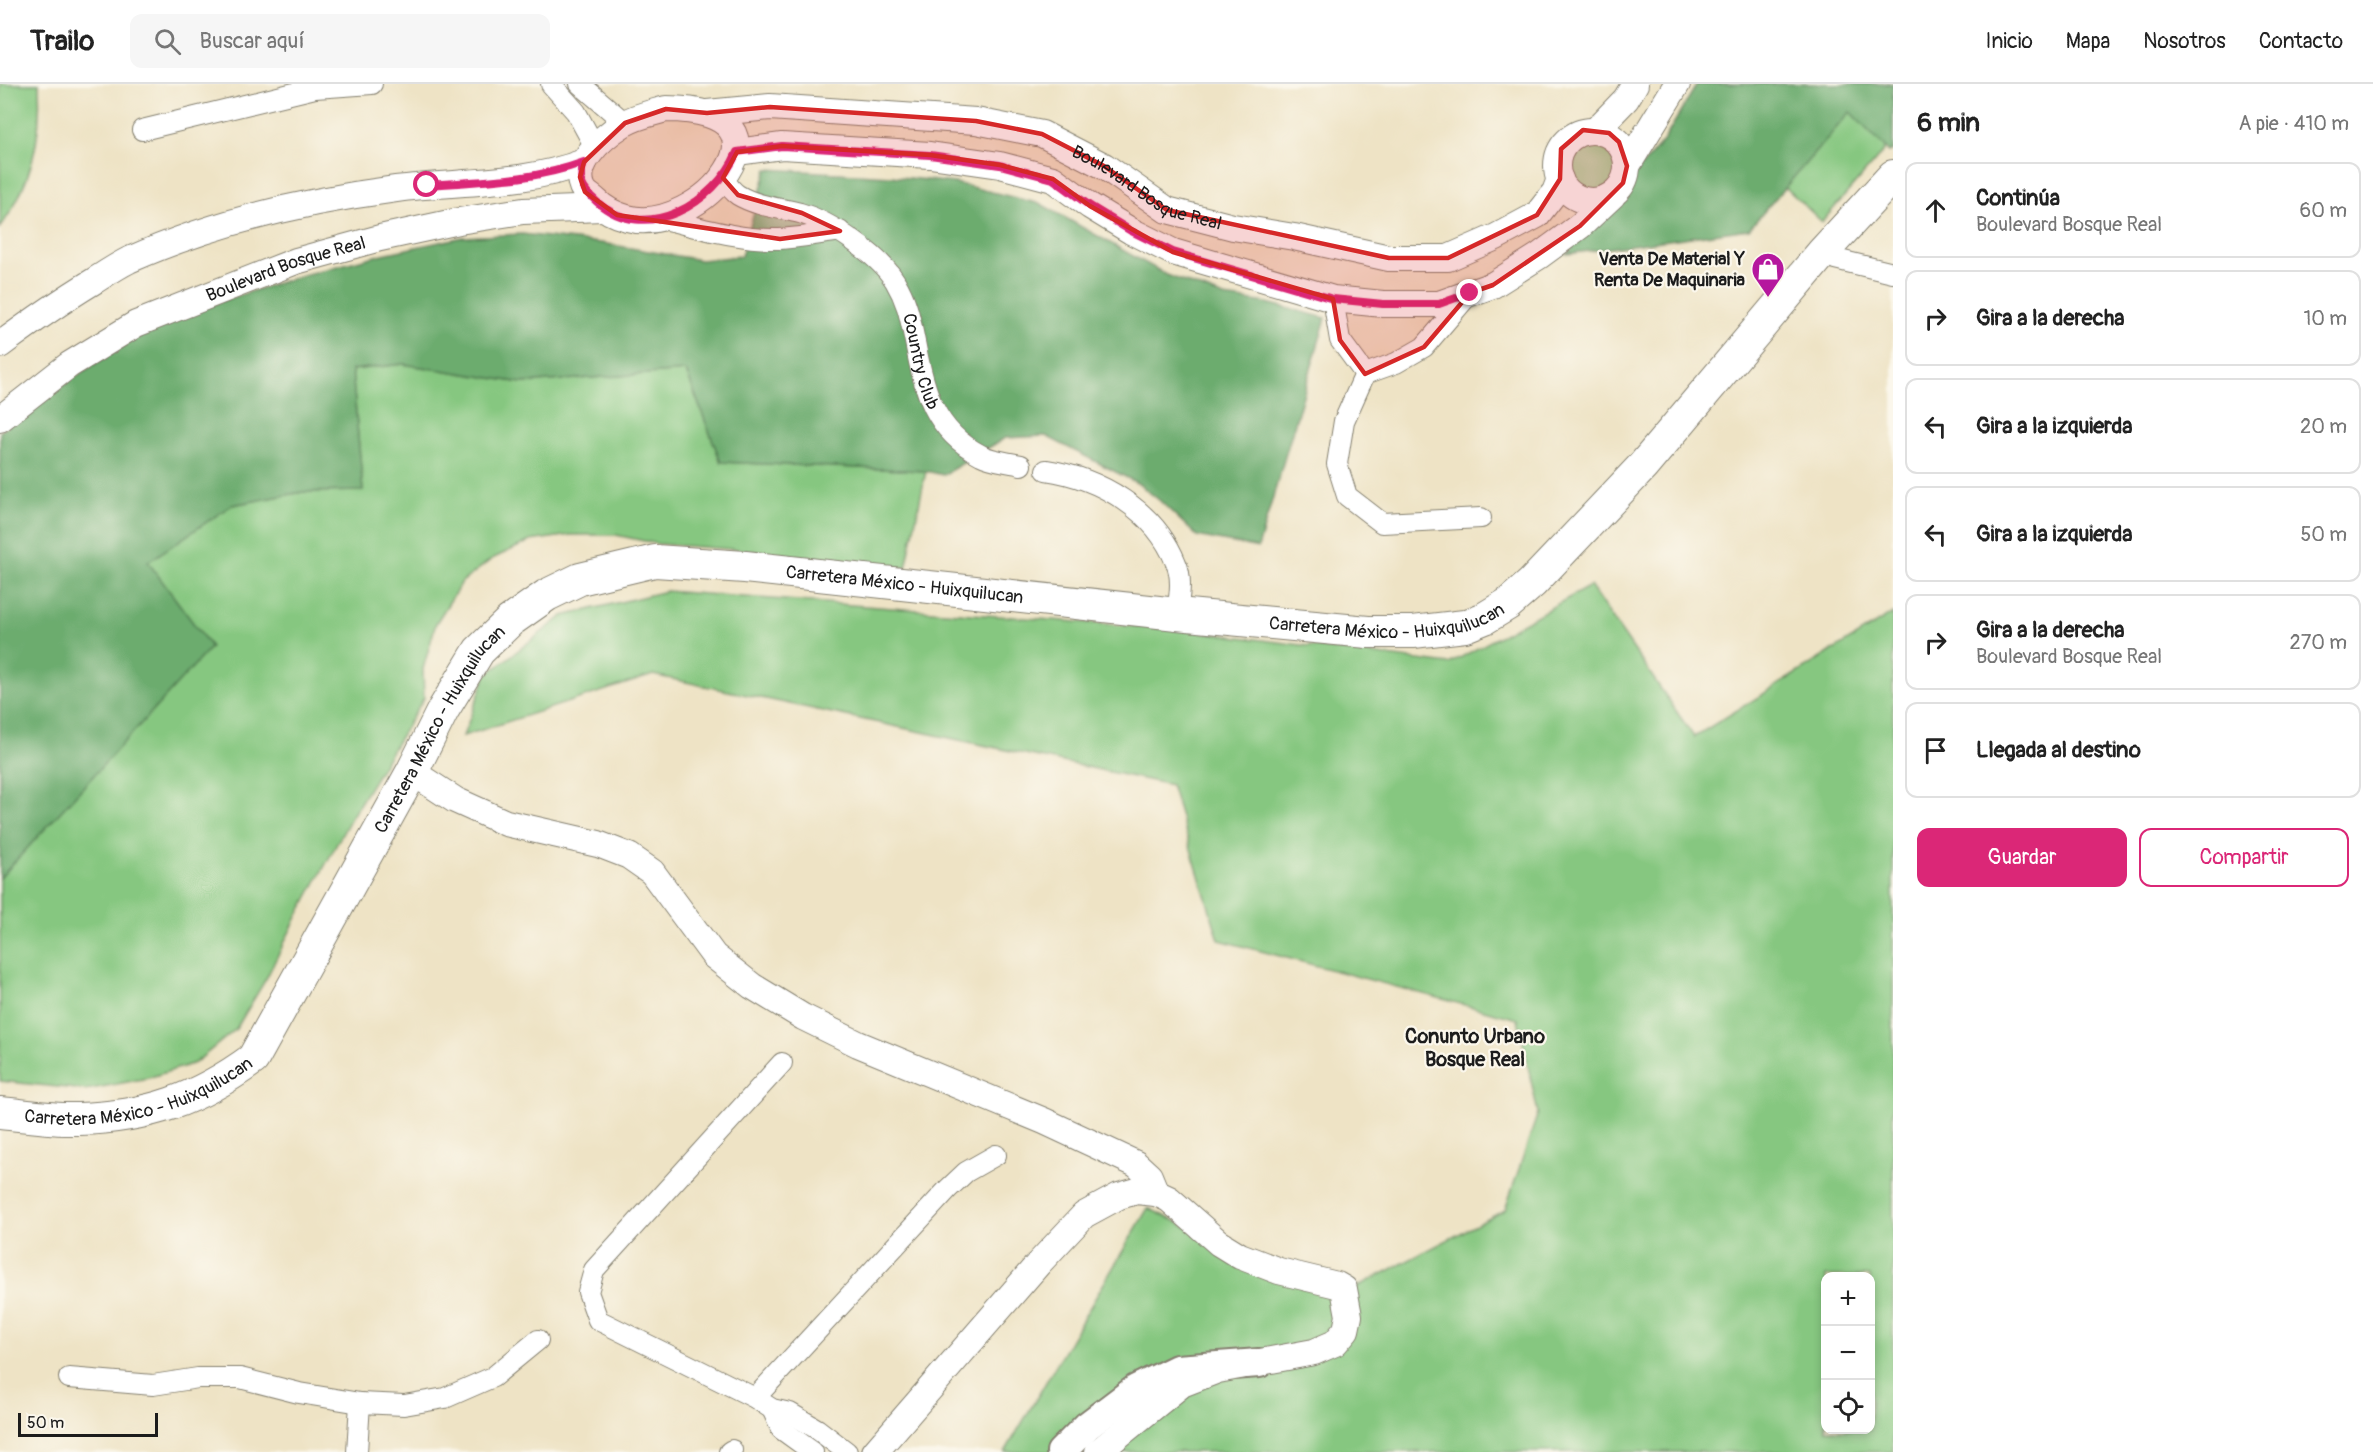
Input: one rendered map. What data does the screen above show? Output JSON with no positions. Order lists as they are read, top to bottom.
{
  "streets": {
    "main road": ["Carretera México - Huixquilucan"],
    "street": ["Boulevard Bosque Real", "Country Club"]
  },
  "crossings": [
    ["Boulevard Bosque Real", "Country Club"]
  ],
  "districts": ["Conunto Urbano Bosque Real"],
  "places": {
    "shop": ["Venta De Material Y Renta De Maquinaria"]
  },
  "scale_bar": "50 m",
  "page": {
    "header": "Trailo",
    "search": "Buscar aquí",
    "nav": [
      "Inicio",
      "Mapa",
      "Nosotros",
      "Contacto"
    ],
    "heading": ["6 min", "A pie · 410 m"],
    "list": [
      ["Continúa", "Boulevard Bosque Real", "60 m"],
      ["Gira a la derecha", "10 m"],
      ["Gira a la izquierda", "20 m"],
      ["Gira a la izquierda", "50 m"],
      ["Gira a la derecha", "Boulevard Bosque Real", "270 m"],
      "Llegada al destino"
    ],
    "buttons": ["Guardar", "Compartir"],
    "map_buttons": ["+", "−"],
    "scale": "50 m"
  }
}
